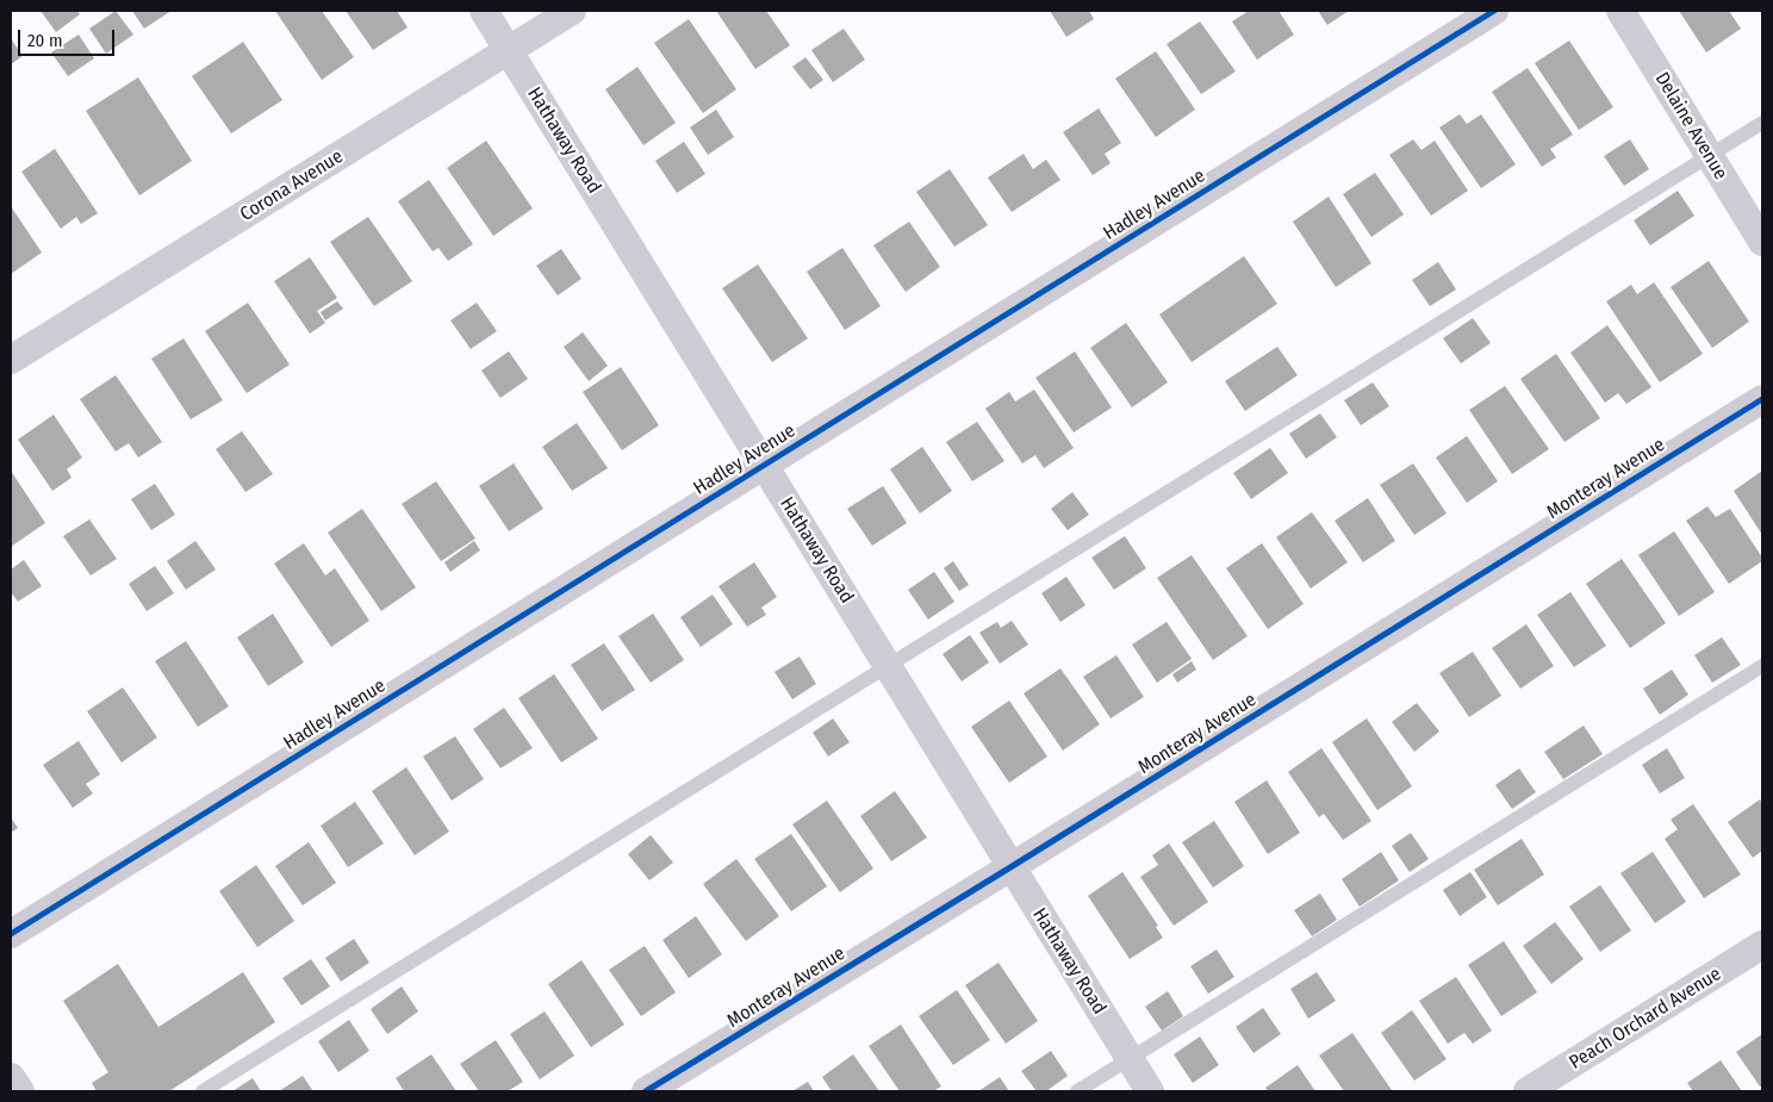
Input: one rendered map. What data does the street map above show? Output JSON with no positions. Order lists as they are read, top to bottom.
{
  "streets": {
    "street": [
      "Delaine Avenue",
      "Hathaway Road",
      "Corona Avenue",
      "Hadley Avenue",
      "Monteray Avenue",
      "Peach Orchard Avenue"
    ]
  },
  "crossings": [
    ["Hathaway Road", "Corona Avenue"],
    ["Hathaway Road", "Hadley Avenue"],
    ["Hathaway Road", "Monteray Avenue"]
  ],
  "scale_bar": "20 m"
}
